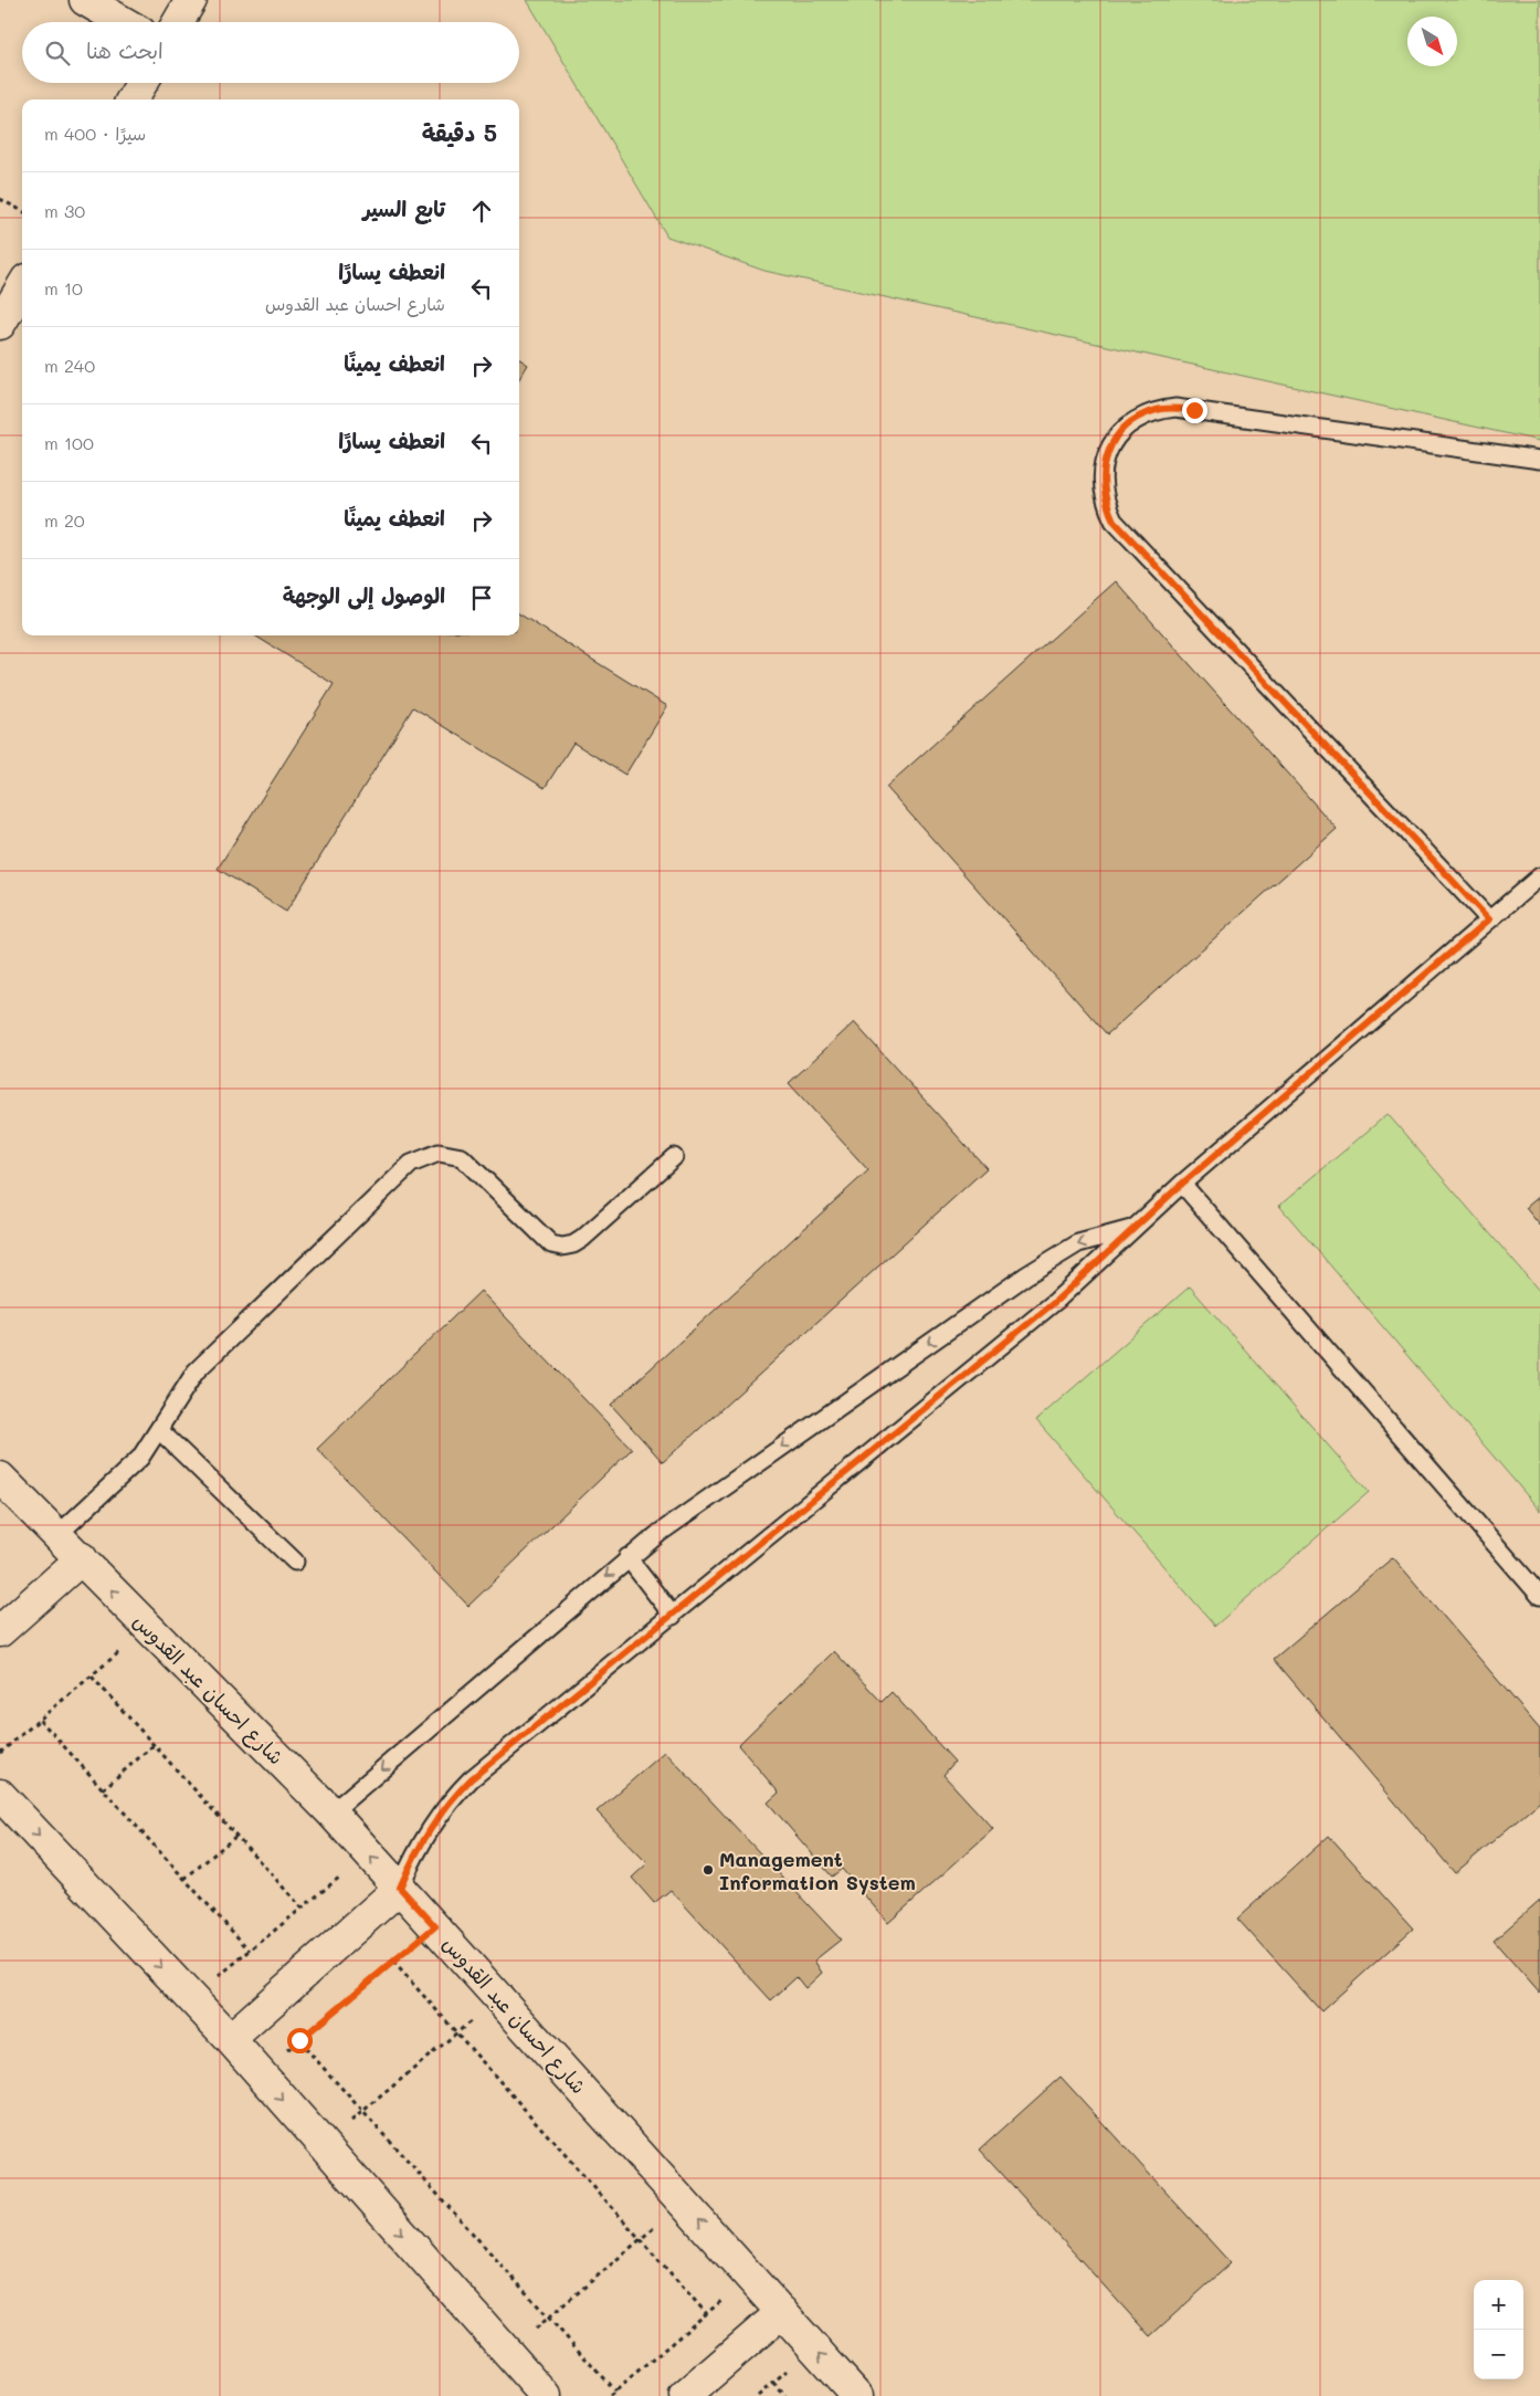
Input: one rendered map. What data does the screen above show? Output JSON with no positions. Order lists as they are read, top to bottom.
{
  "streets": {
    "street": ["شارع احسان عبد القدوس"]
  },
  "places": ["Management Information System"],
  "north": "bottom right",
  "page": {
    "search": "ابحث هنا",
    "heading": ["5 دقيقة", "سيرًا · 400 m"],
    "list": [
      ["تابع السير", "30 m"],
      ["انعطف يسارًا", "شارع احسان عبد القدوس", "10 m"],
      ["انعطف يمينًا", "240 m"],
      ["انعطف يسارًا", "100 m"],
      ["انعطف يمينًا", "20 m"],
      "الوصول إلى الوجهة"
    ],
    "map_buttons": ["+", "−"]
  }
}
